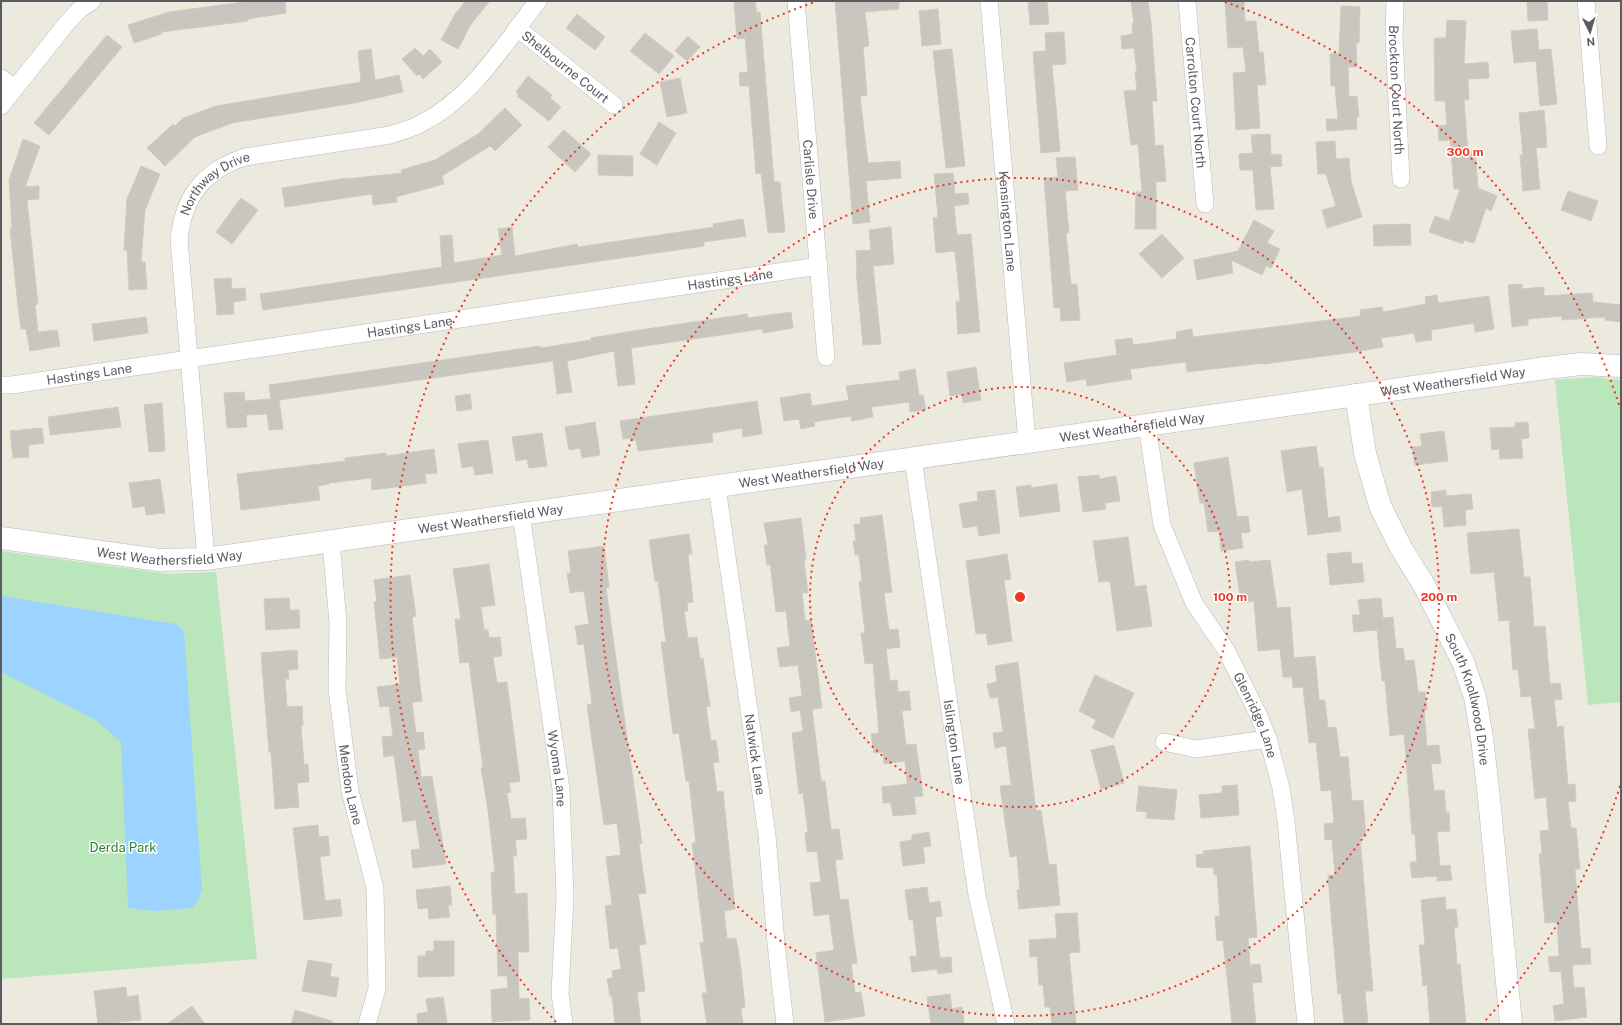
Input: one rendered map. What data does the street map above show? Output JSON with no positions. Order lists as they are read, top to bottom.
{
  "streets": {
    "street": [
      "Shelbourne Court",
      "Brockton Court North",
      "Carrolton Court North",
      "Carlisle Drive",
      "Northway Drive",
      "Kensington Lane",
      "Hastings Lane",
      "West Weathersfield Way",
      "South Knollwood Drive",
      "Glenridge Lane",
      "Islington Lane",
      "Natwick Lane",
      "Wyoma Lane",
      "Mendon Lane"
    ]
  },
  "crossings": [
    ["Shelbourne Court", "Northway Drive"],
    ["Carlisle Drive", "Hastings Lane"],
    ["Northway Drive", "Hastings Lane"],
    ["Northway Drive", "West Weathersfield Way"],
    ["Kensington Lane", "West Weathersfield Way"],
    ["West Weathersfield Way", "South Knollwood Drive"],
    ["West Weathersfield Way", "Glenridge Lane"],
    ["West Weathersfield Way", "Islington Lane"],
    ["West Weathersfield Way", "Natwick Lane"],
    ["West Weathersfield Way", "Wyoma Lane"],
    ["West Weathersfield Way", "Mendon Lane"]
  ],
  "parks": ["Derda Park"],
  "north": "bottom",
  "rings": ["300 m", "100 m", "200 m"]
}
